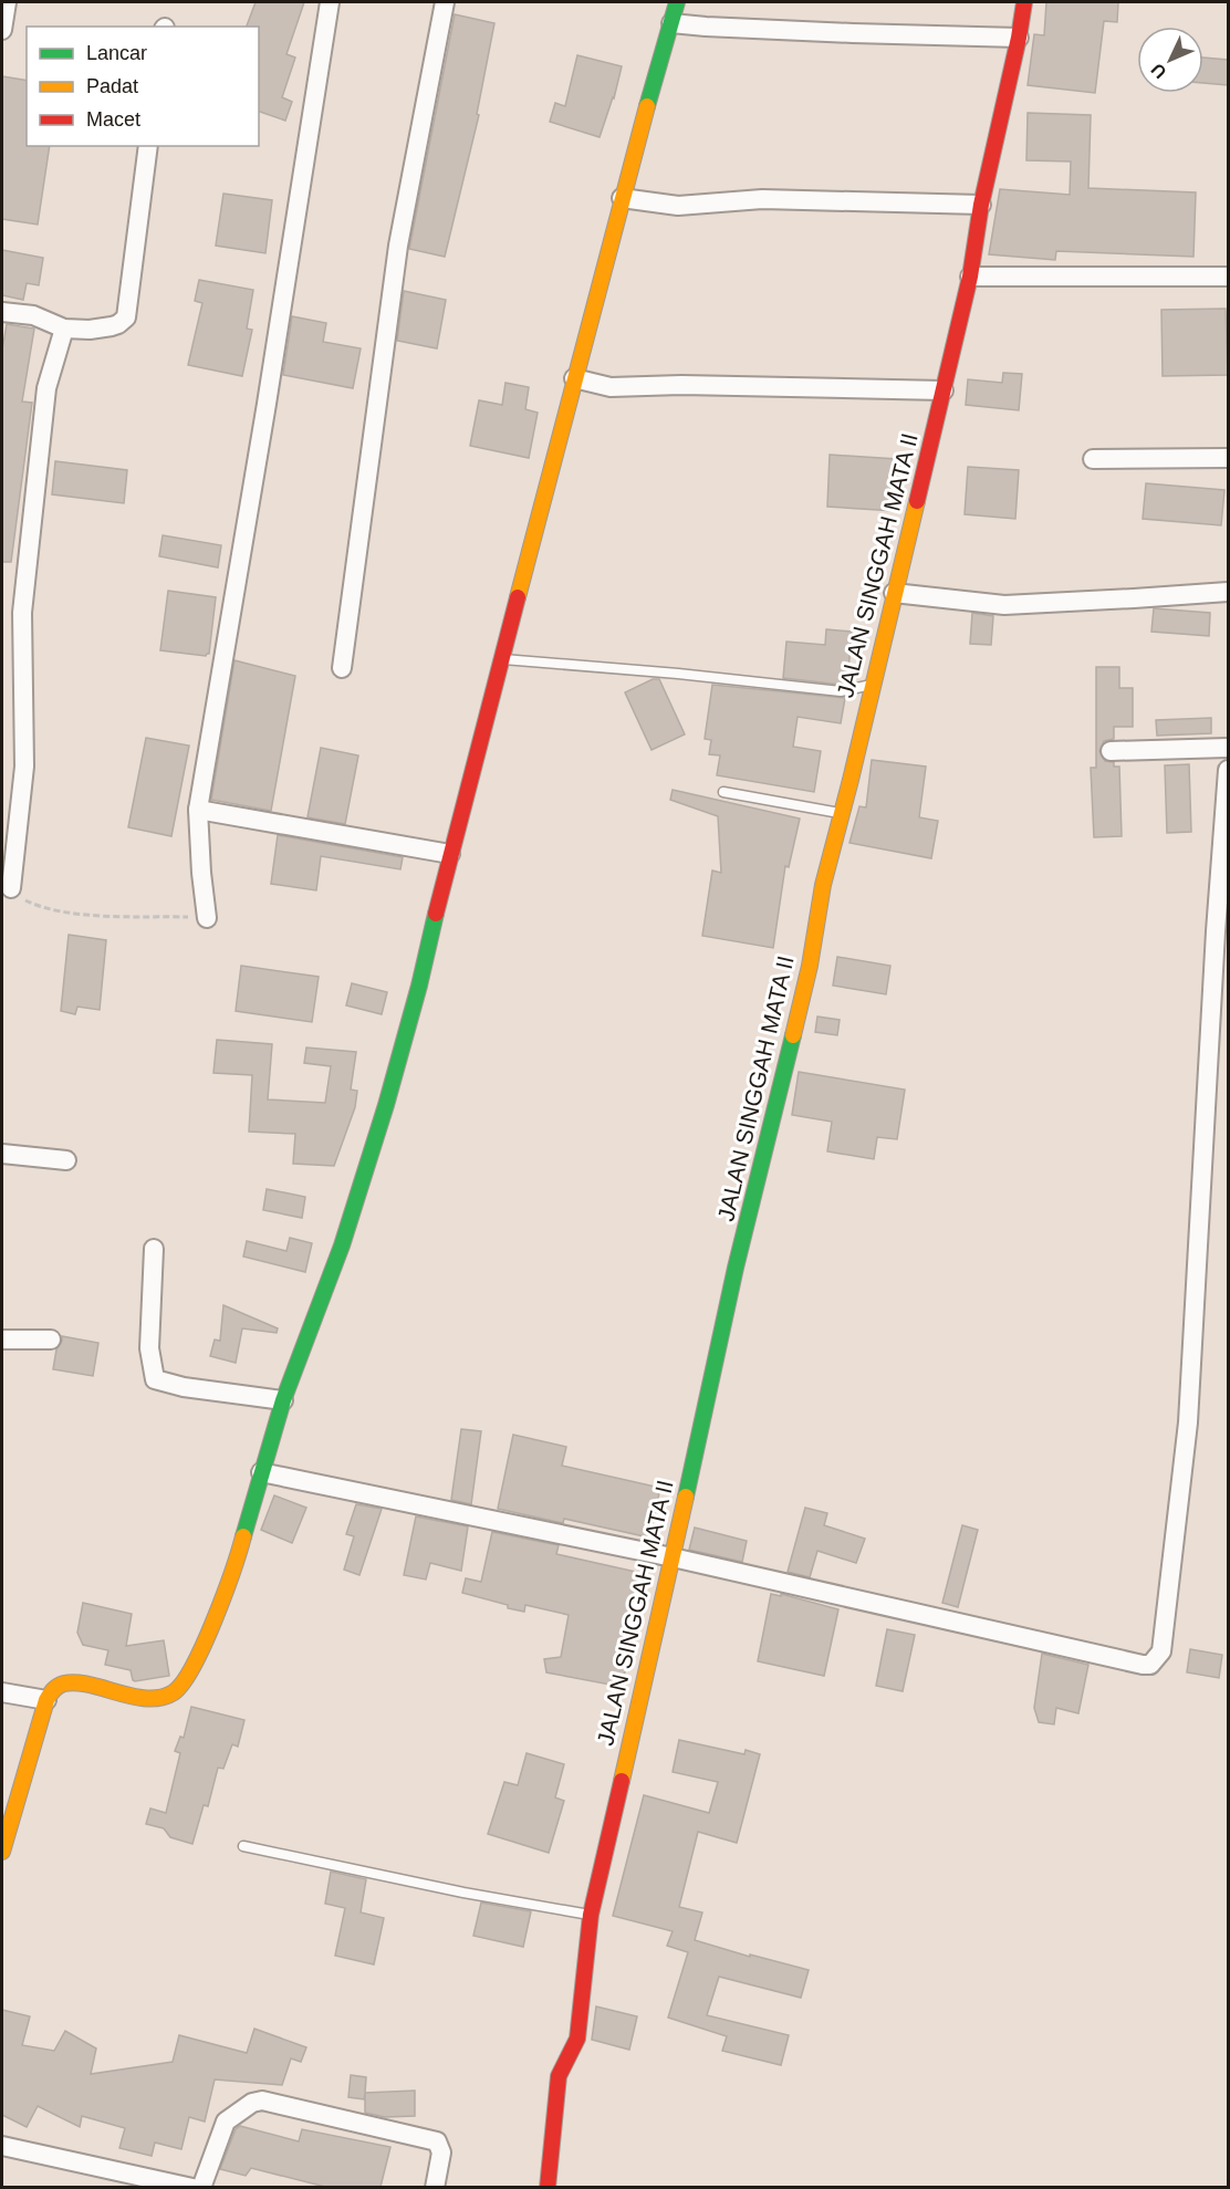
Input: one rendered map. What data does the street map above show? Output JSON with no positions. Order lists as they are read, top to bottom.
{
  "streets": {
    "street": ["JALAN SINGGAH MATA II"]
  },
  "legend": ["Lancar", "Padat", "Macet"],
  "north": "bottom left"
}
